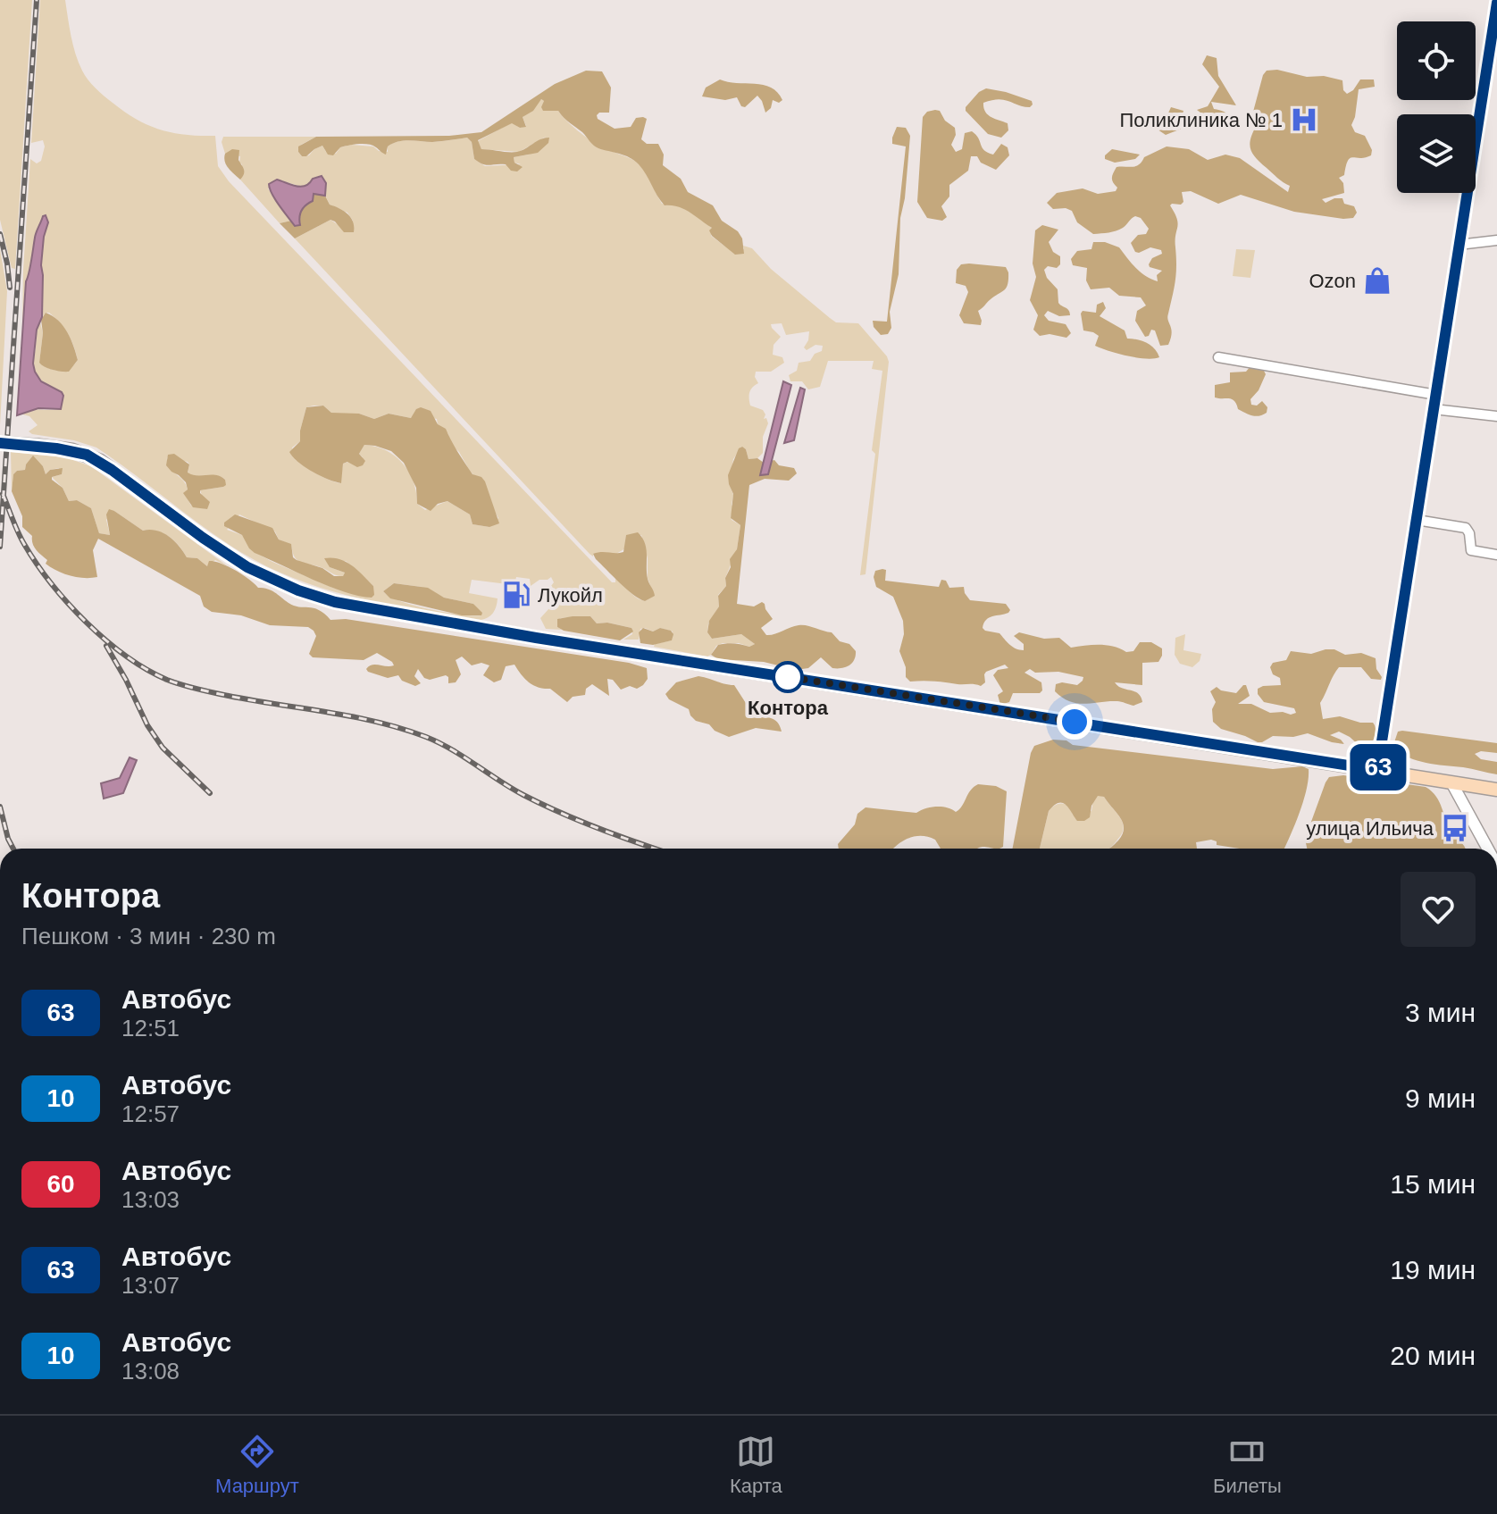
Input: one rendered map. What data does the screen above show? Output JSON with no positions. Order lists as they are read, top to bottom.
{
  "places": {
    "hospital": ["Поликлиника № 1"],
    "shop": ["Ozon"],
    "fuel station": ["Лукойл"],
    "other": ["Контора"],
    "bus stop": ["улица Ильича"]
  },
  "lines": ["bus line 63"],
  "page": {
    "on_map": "63",
    "heading": ["Контора", "Пешком · 3 мин · 230 m"],
    "list": [
      {
        "mark": "63",
        "name": "Автобус",
        "note": "12:51",
        "value": "3 мин"
      },
      {
        "mark": "10",
        "name": "Автобус",
        "note": "12:57",
        "value": "9 мин"
      },
      {
        "mark": "60",
        "name": "Автобус",
        "note": "13:03",
        "value": "15 мин"
      },
      {
        "mark": "63",
        "name": "Автобус",
        "note": "13:07",
        "value": "19 мин"
      },
      {
        "mark": "10",
        "name": "Автобус",
        "note": "13:08",
        "value": "20 мин"
      }
    ],
    "tabs": ["Маршрут", "Карта", "Билеты"]
  }
}
